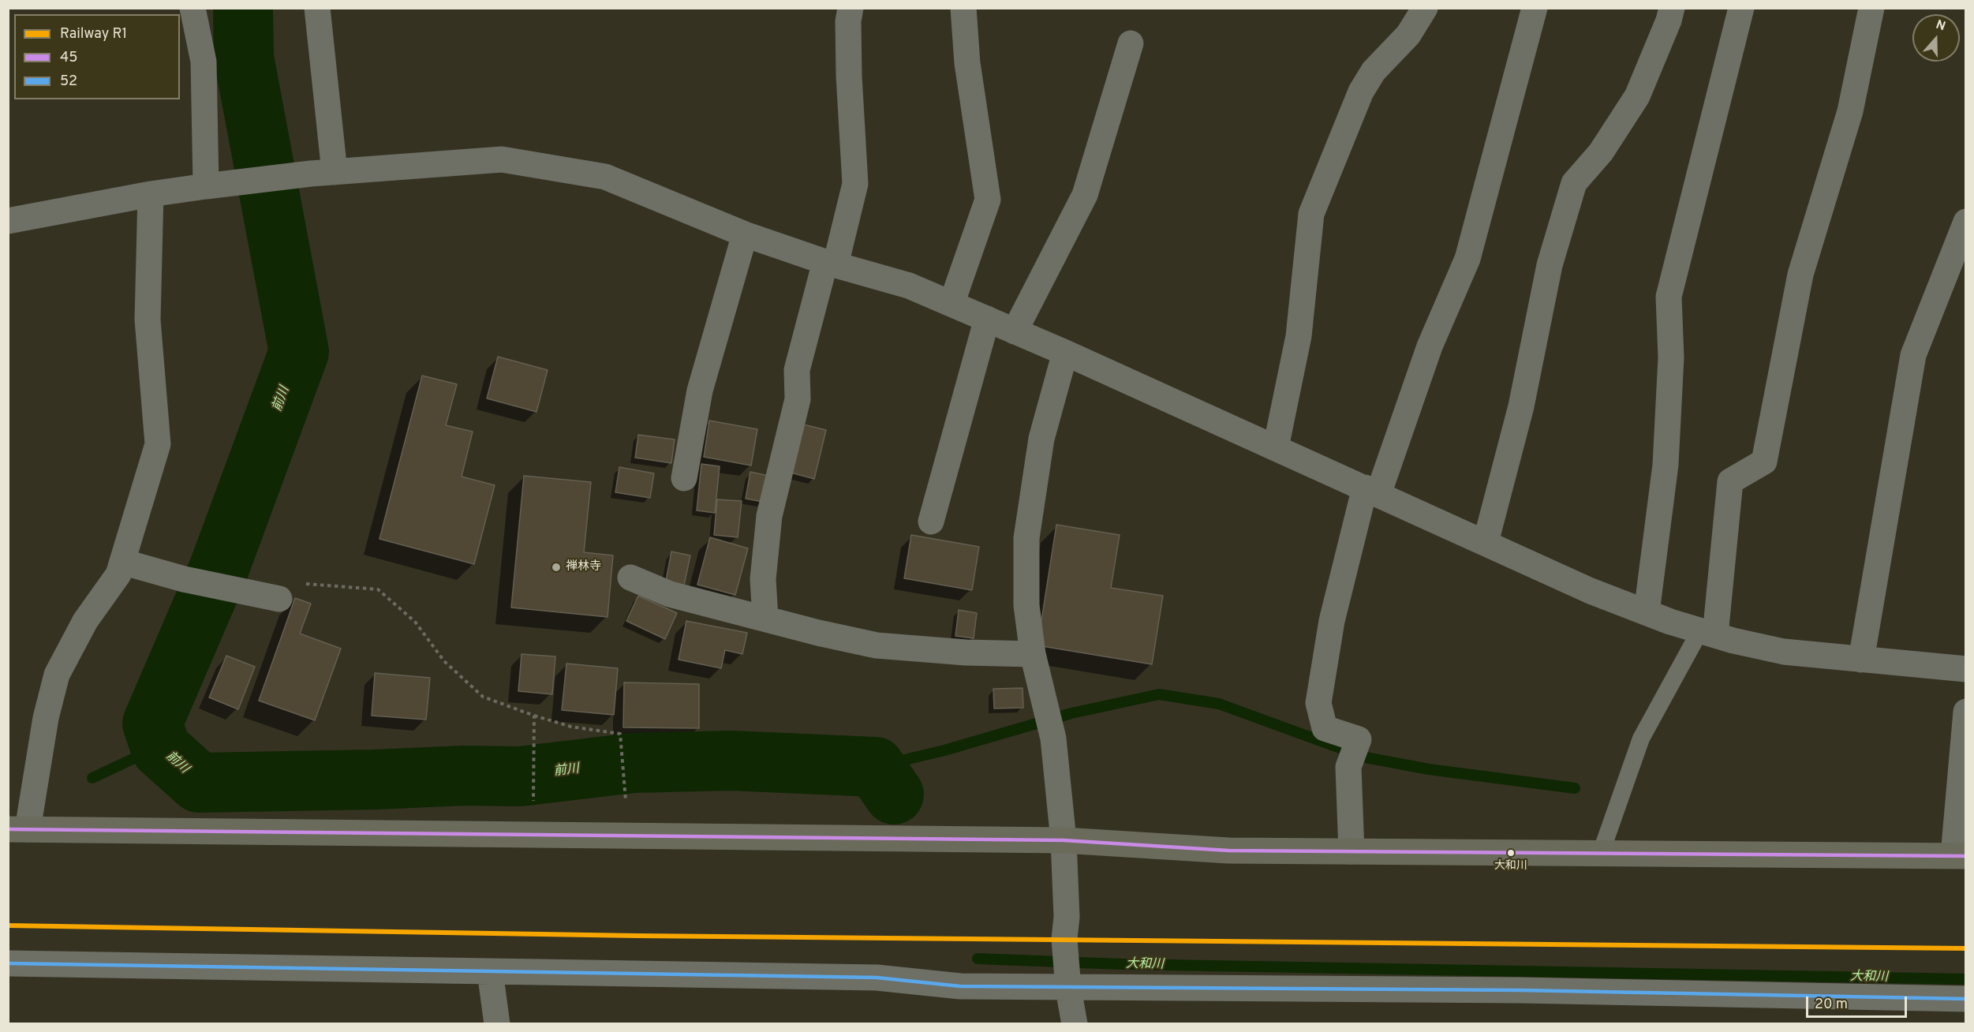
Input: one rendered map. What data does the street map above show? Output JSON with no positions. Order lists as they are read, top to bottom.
{
  "water": ["前川", "大和川"],
  "places": ["禅林寺", "大和川"],
  "lines": ["transit line 45", "rail line R1", "transit line 52"],
  "legend": ["Railway R1", "45", "52"],
  "scale_bar": "20 m",
  "north": "top"
}
